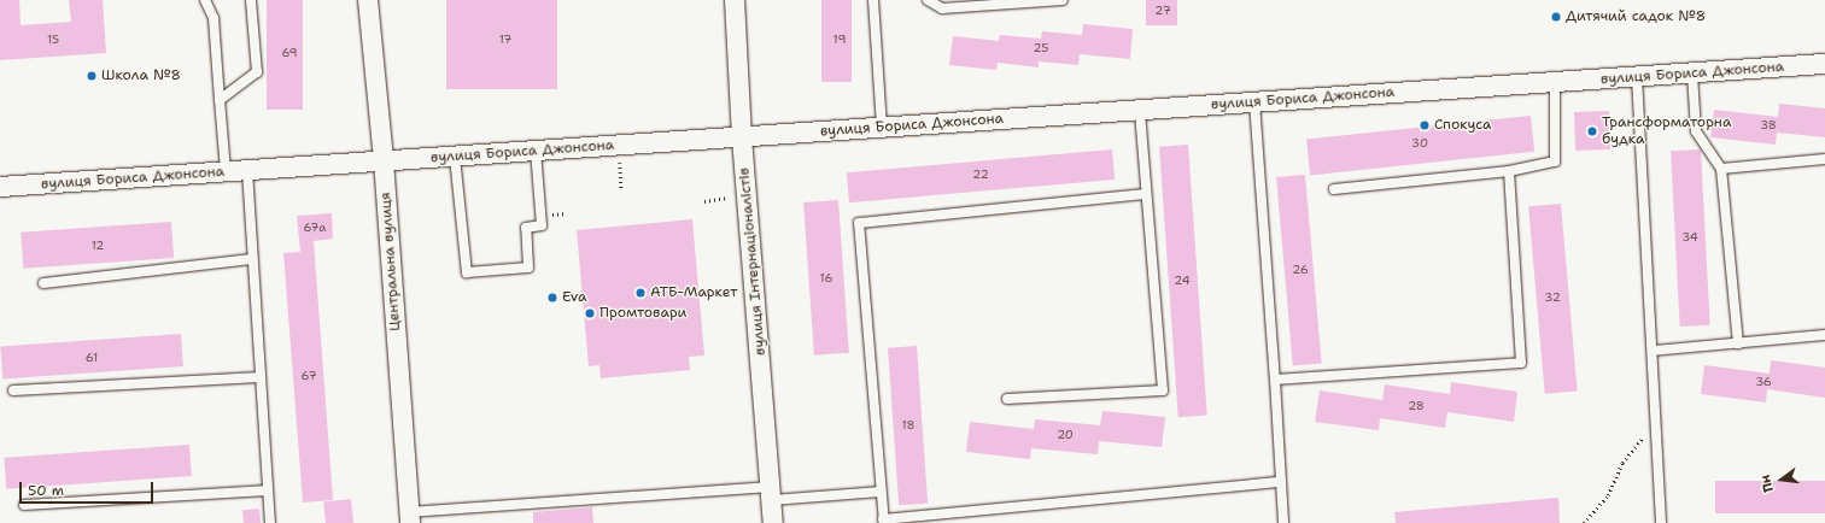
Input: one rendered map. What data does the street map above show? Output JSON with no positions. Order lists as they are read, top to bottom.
{
  "streets": {
    "street": ["вулиця Бориса Джонсона", "Центральна вулиця", "вулиця Інтернаціоналістів"]
  },
  "crossings": [
    ["вулиця Бориса Джонсона", "Центральна вулиця"],
    ["вулиця Бориса Джонсона", "вулиця Інтернаціоналістів"]
  ],
  "places": [
    "Дитячий садок №8",
    "Школа №8",
    "Спокуса",
    "Трансформаторна будка",
    "АТБ-Маркет",
    "Eva",
    "Промтовари"
  ],
  "house_numbers": [
    "27",
    "15",
    "17",
    "19",
    "25",
    "69",
    "38",
    "30",
    "22",
    "67а",
    "34",
    "12",
    "26",
    "16",
    "24",
    "32",
    "61",
    "67",
    "36",
    "28",
    "18",
    "20"
  ],
  "scale_bar": "50 m",
  "north": "left"
}
